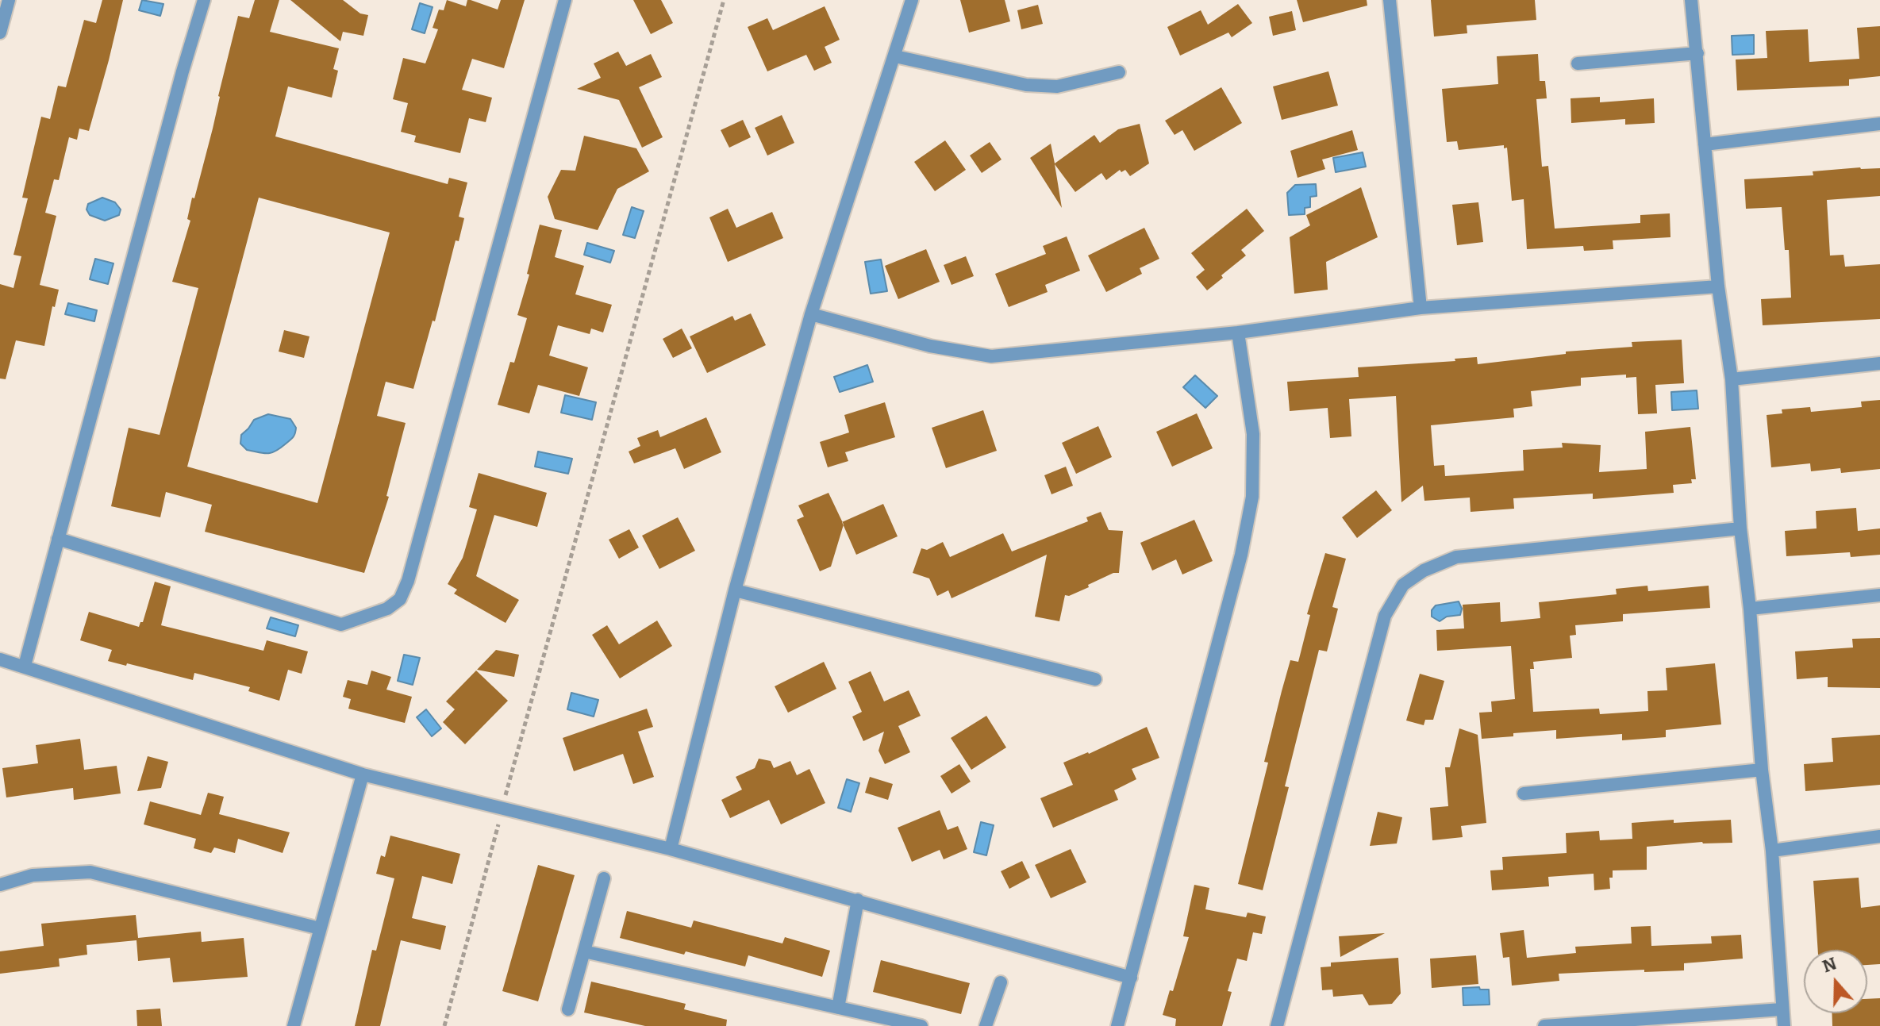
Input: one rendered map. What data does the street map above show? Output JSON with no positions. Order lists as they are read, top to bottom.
{
  "north": "top"
}
